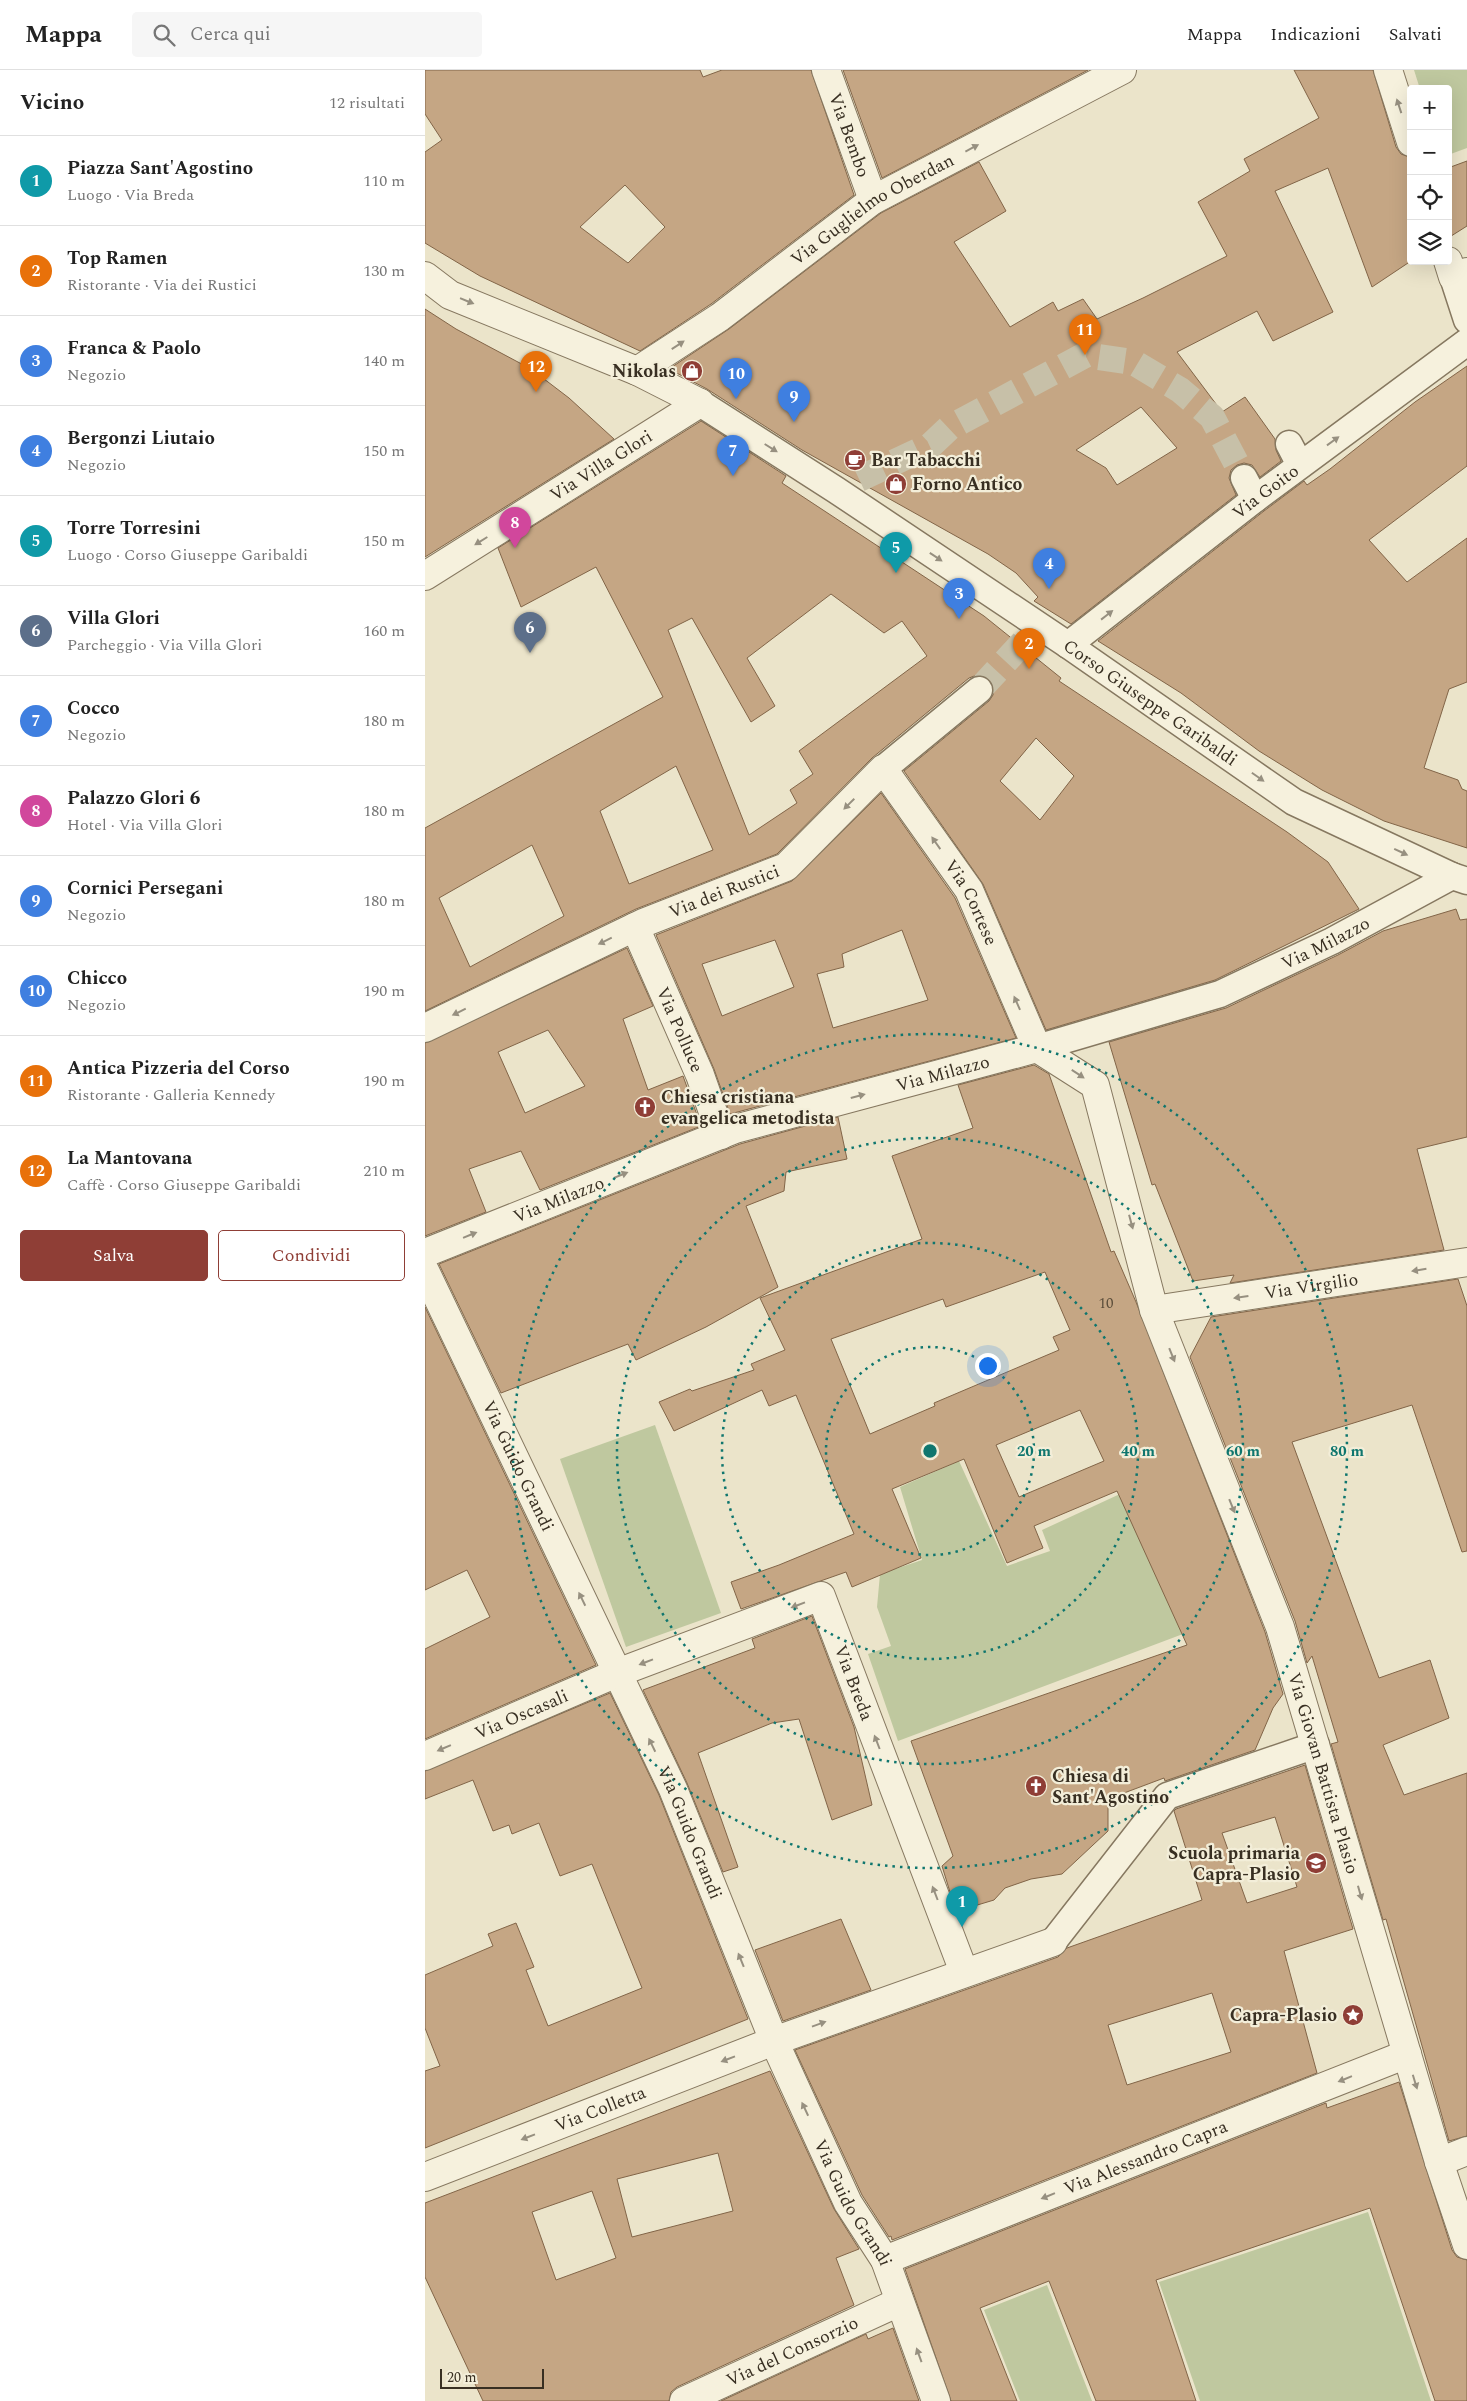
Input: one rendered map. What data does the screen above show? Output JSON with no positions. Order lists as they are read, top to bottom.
{
  "streets": {
    "street": [
      "Via Bembo",
      "Via Guglielmo Oberdan",
      "Via Villa Glori",
      "Via Goito",
      "Corso Giuseppe Garibaldi",
      "Via dei Rustici",
      "Via Cortese",
      "Via Milazzo",
      "Via Polluce",
      "Via Virgilio",
      "Via Guido Grandi",
      "Via Breda",
      "Via Oscasali",
      "Via Giovan Battista Plasio",
      "Via Colletta",
      "Via Alessandro Capra",
      "Via del Consorzio"
    ]
  },
  "crossings": [
    ["Via Bembo", "Via Guglielmo Oberdan"],
    ["Via Guglielmo Oberdan", "Corso Giuseppe Garibaldi"],
    ["Via Villa Glori", "Corso Giuseppe Garibaldi"],
    ["Via Goito", "Corso Giuseppe Garibaldi"],
    ["Corso Giuseppe Garibaldi", "Via Milazzo"],
    ["Via dei Rustici", "Via Cortese"],
    ["Via dei Rustici", "Via Polluce"],
    ["Via Cortese", "Via Milazzo"],
    ["Via Cortese", "Via Giovan Battista Plasio"],
    ["Via Milazzo", "Via Polluce"],
    ["Via Milazzo", "Via Giovan Battista Plasio"],
    ["Via Virgilio", "Via Giovan Battista Plasio"],
    ["Via Guido Grandi", "Via Breda"],
    ["Via Guido Grandi", "Via Oscasali"],
    ["Via Guido Grandi", "Via Colletta"],
    ["Via Guido Grandi", "Via Alessandro Capra"],
    ["Via Guido Grandi", "Via del Consorzio"],
    ["Via Breda", "Via Oscasali"],
    ["Via Breda", "Via Colletta"],
    ["Via Giovan Battista Plasio", "Via Alessandro Capra"]
  ],
  "one_way": [
    "Via Guglielmo Oberdan",
    "Via Villa Glori",
    "Via Goito",
    "Corso Giuseppe Garibaldi",
    "Via dei Rustici",
    "Via Cortese",
    "Via Milazzo",
    "Via Virgilio",
    "Via Guido Grandi",
    "Via Oscasali",
    "Via Giovan Battista Plasio",
    "Via Alessandro Capra"
  ],
  "places": {
    "shop": ["Nikolas", "Forno Antico"],
    "cafe": ["Bar Tabacchi"],
    "church": ["Chiesa cristiana evangelica metodista", "Chiesa di Sant'Agostino"],
    "school or university": ["Scuola primaria Capra-Plasio"],
    "place": ["Capra-Plasio"]
  },
  "house_numbers": ["10"],
  "scale_bar": "20 m",
  "page": {
    "header": "Mappa",
    "search": "Cerca qui",
    "nav": ["Mappa", "Indicazioni", "Salvati"],
    "heading": ["Vicino", "12 risultati"],
    "map_buttons": ["+", "−"],
    "list": [
      {
        "mark": "1",
        "name": "Piazza Sant'Agostino",
        "note": "Luogo · Via Breda",
        "value": "110 m"
      },
      {
        "mark": "2",
        "name": "Top Ramen",
        "note": "Ristorante · Via dei Rustici",
        "value": "130 m"
      },
      {
        "mark": "3",
        "name": "Franca & Paolo",
        "note": "Negozio",
        "value": "140 m"
      },
      {
        "mark": "4",
        "name": "Bergonzi Liutaio",
        "note": "Negozio",
        "value": "150 m"
      },
      {
        "mark": "5",
        "name": "Torre Torresini",
        "note": "Luogo · Corso Giuseppe Garibaldi",
        "value": "150 m"
      },
      {
        "mark": "6",
        "name": "Villa Glori",
        "note": "Parcheggio · Via Villa Glori",
        "value": "160 m"
      },
      {
        "mark": "7",
        "name": "Cocco",
        "note": "Negozio",
        "value": "180 m"
      },
      {
        "mark": "8",
        "name": "Palazzo Glori 6",
        "note": "Hotel · Via Villa Glori",
        "value": "180 m"
      },
      {
        "mark": "9",
        "name": "Cornici Persegani",
        "note": "Negozio",
        "value": "180 m"
      },
      {
        "mark": "10",
        "name": "Chicco",
        "note": "Negozio",
        "value": "190 m"
      },
      {
        "mark": "11",
        "name": "Antica Pizzeria del Corso",
        "note": "Ristorante · Galleria Kennedy",
        "value": "190 m"
      },
      {
        "mark": "12",
        "name": "La Mantovana",
        "note": "Caffè · Corso Giuseppe Garibaldi",
        "value": "210 m"
      }
    ],
    "pins": [
      "11",
      "12",
      "10",
      "9",
      "7",
      "8",
      "5",
      "4",
      "3",
      "6",
      "2",
      "1"
    ],
    "buttons": ["Salva", "Condividi"],
    "scale": "20 m"
  },
  "rings": [
    "20 m",
    "40 m",
    "60 m",
    "80 m"
  ]
}
